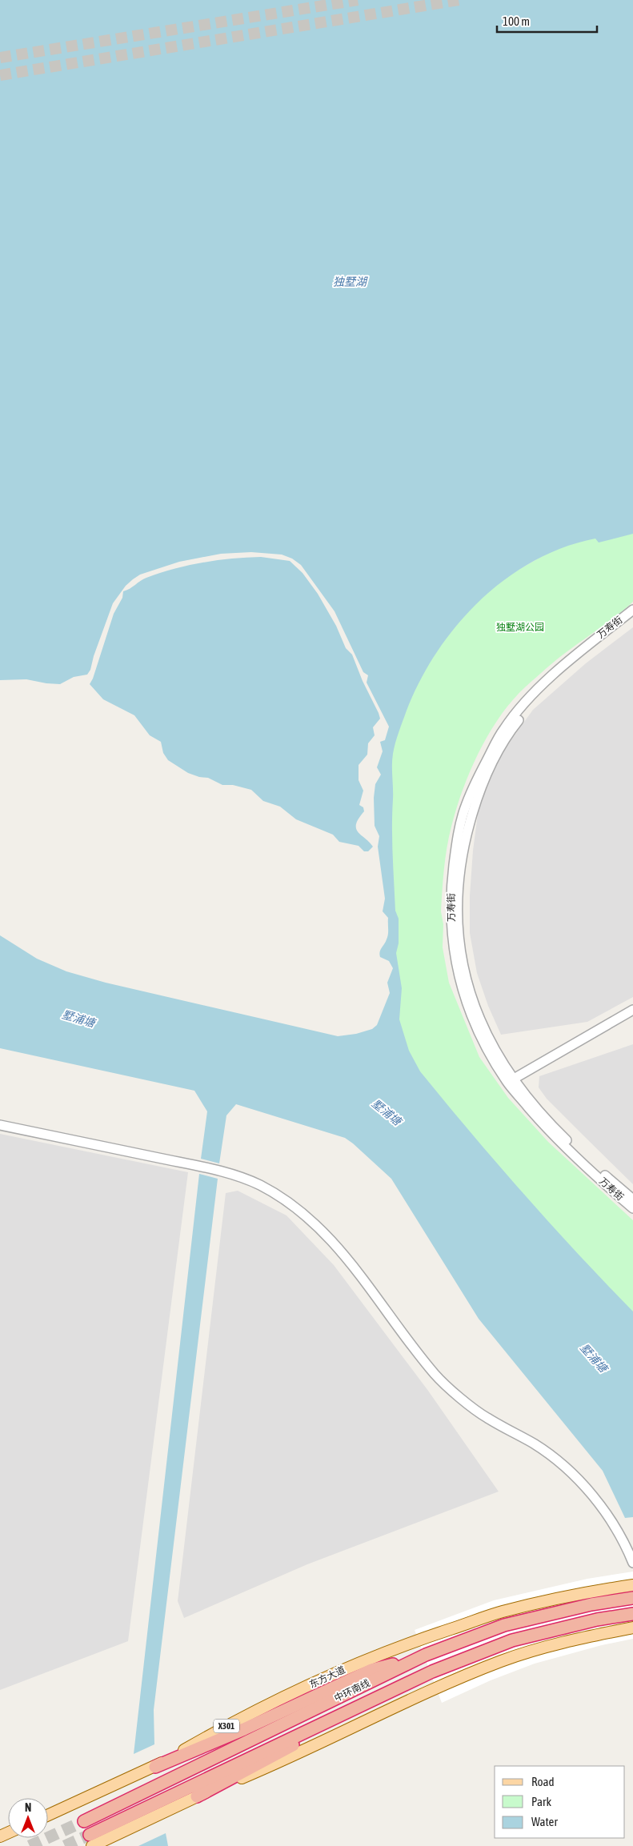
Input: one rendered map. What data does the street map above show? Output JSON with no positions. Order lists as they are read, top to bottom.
{
  "streets": {
    "highway": ["中环南线"],
    "main road": ["东方大道", "X301"],
    "street": ["万寿街"]
  },
  "water": ["独墅湖", "墅浦塘"],
  "parks": ["独墅湖公园"],
  "legend": ["Road", "Park", "Water"],
  "scale_bar": "100 m",
  "north": "top"
}
